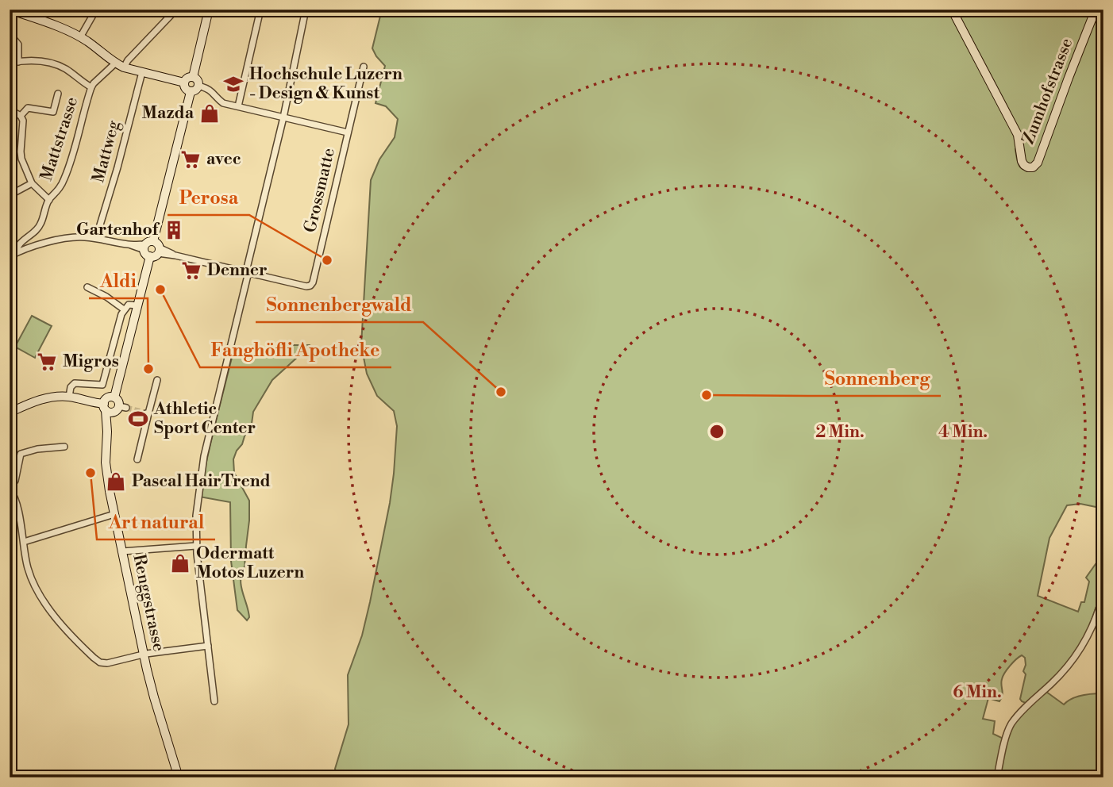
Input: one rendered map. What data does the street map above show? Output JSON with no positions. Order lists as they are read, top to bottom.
{
  "streets": {
    "main road": ["Zumhofstrasse", "Renggstrasse"],
    "street": ["Mattstrasse", "Mattweg", "Grossmatte"]
  },
  "crossings": [
    ["Mattstrasse", "Grossmatte"],
    ["Mattweg", "Grossmatte"]
  ],
  "places": {
    "school or university": ["Hochschule Luzern - Design & Kunst"],
    "shop": ["Mazda", "Pascal HairTrend", "Odermatt Motos Luzern"],
    "supermarket": ["avec", "Denner", "Migros"],
    "building": ["Gartenhof"],
    "other": [
      "Perosa",
      "Fanghöfli Apotheke",
      "Aldi",
      "Sonnenbergwald",
      "Sonnenberg",
      "Art natural"
    ],
    "sports": ["Athletic Sport Center"]
  },
  "rings": ["2 Min.", "4 Min.", "6 Min."]
}
